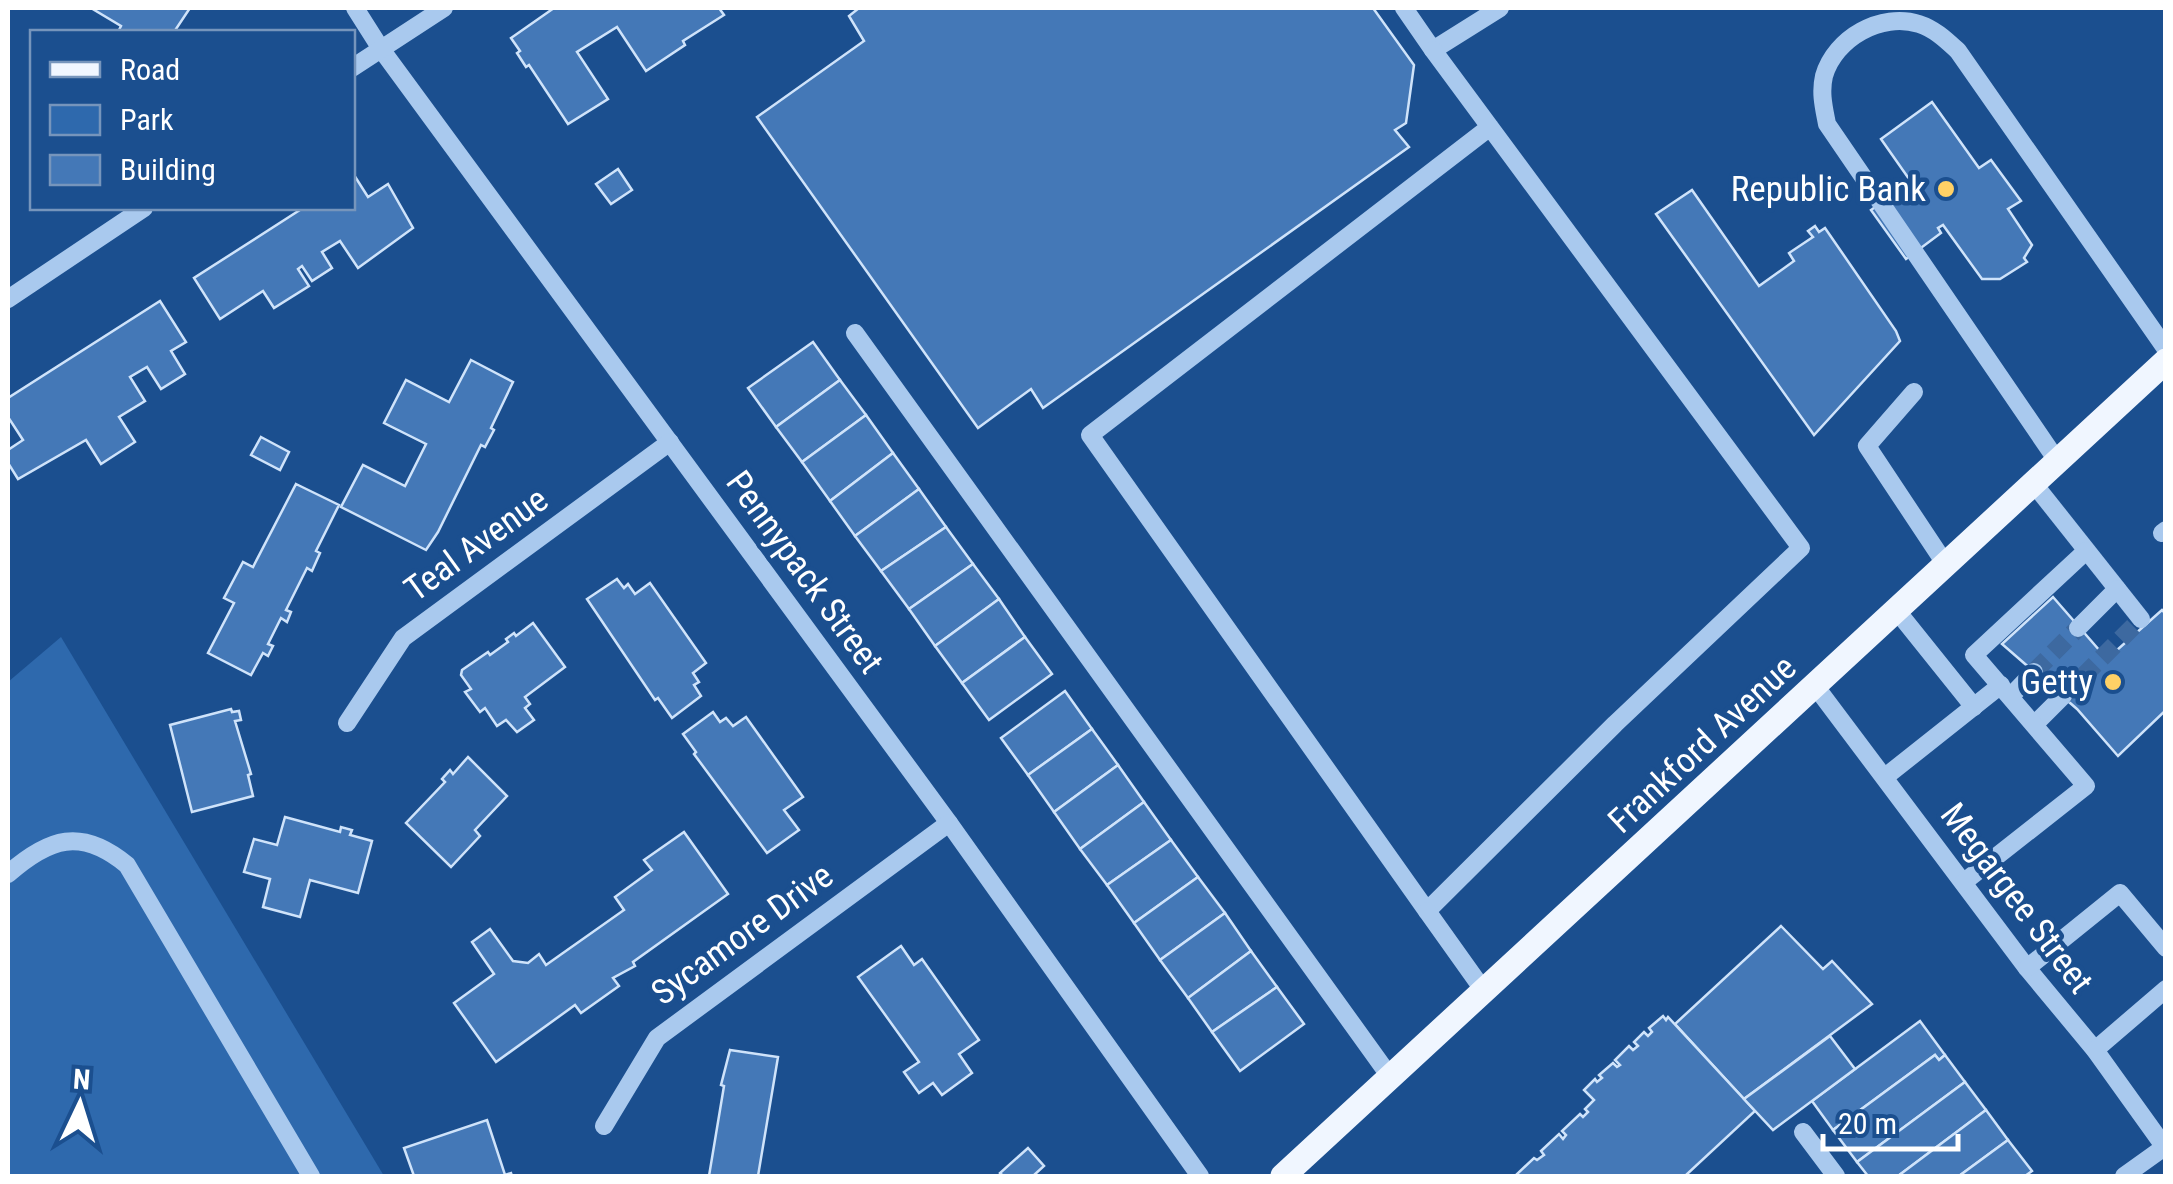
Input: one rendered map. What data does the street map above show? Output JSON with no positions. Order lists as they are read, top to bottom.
{
  "streets": {
    "main road": ["Frankford Avenue"],
    "street": [
      "Teal Avenue",
      "Pennypack Street",
      "Megargee Street",
      "Sycamore Drive"
    ]
  },
  "crossings": [
    ["Teal Avenue", "Pennypack Street"],
    ["Pennypack Street", "Sycamore Drive"],
    ["Frankford Avenue", "Megargee Street"]
  ],
  "places": ["Republic Bank", "Getty"],
  "legend": ["Road", "Park", "Building"],
  "scale_bar": "20 m",
  "north": "top"
}
